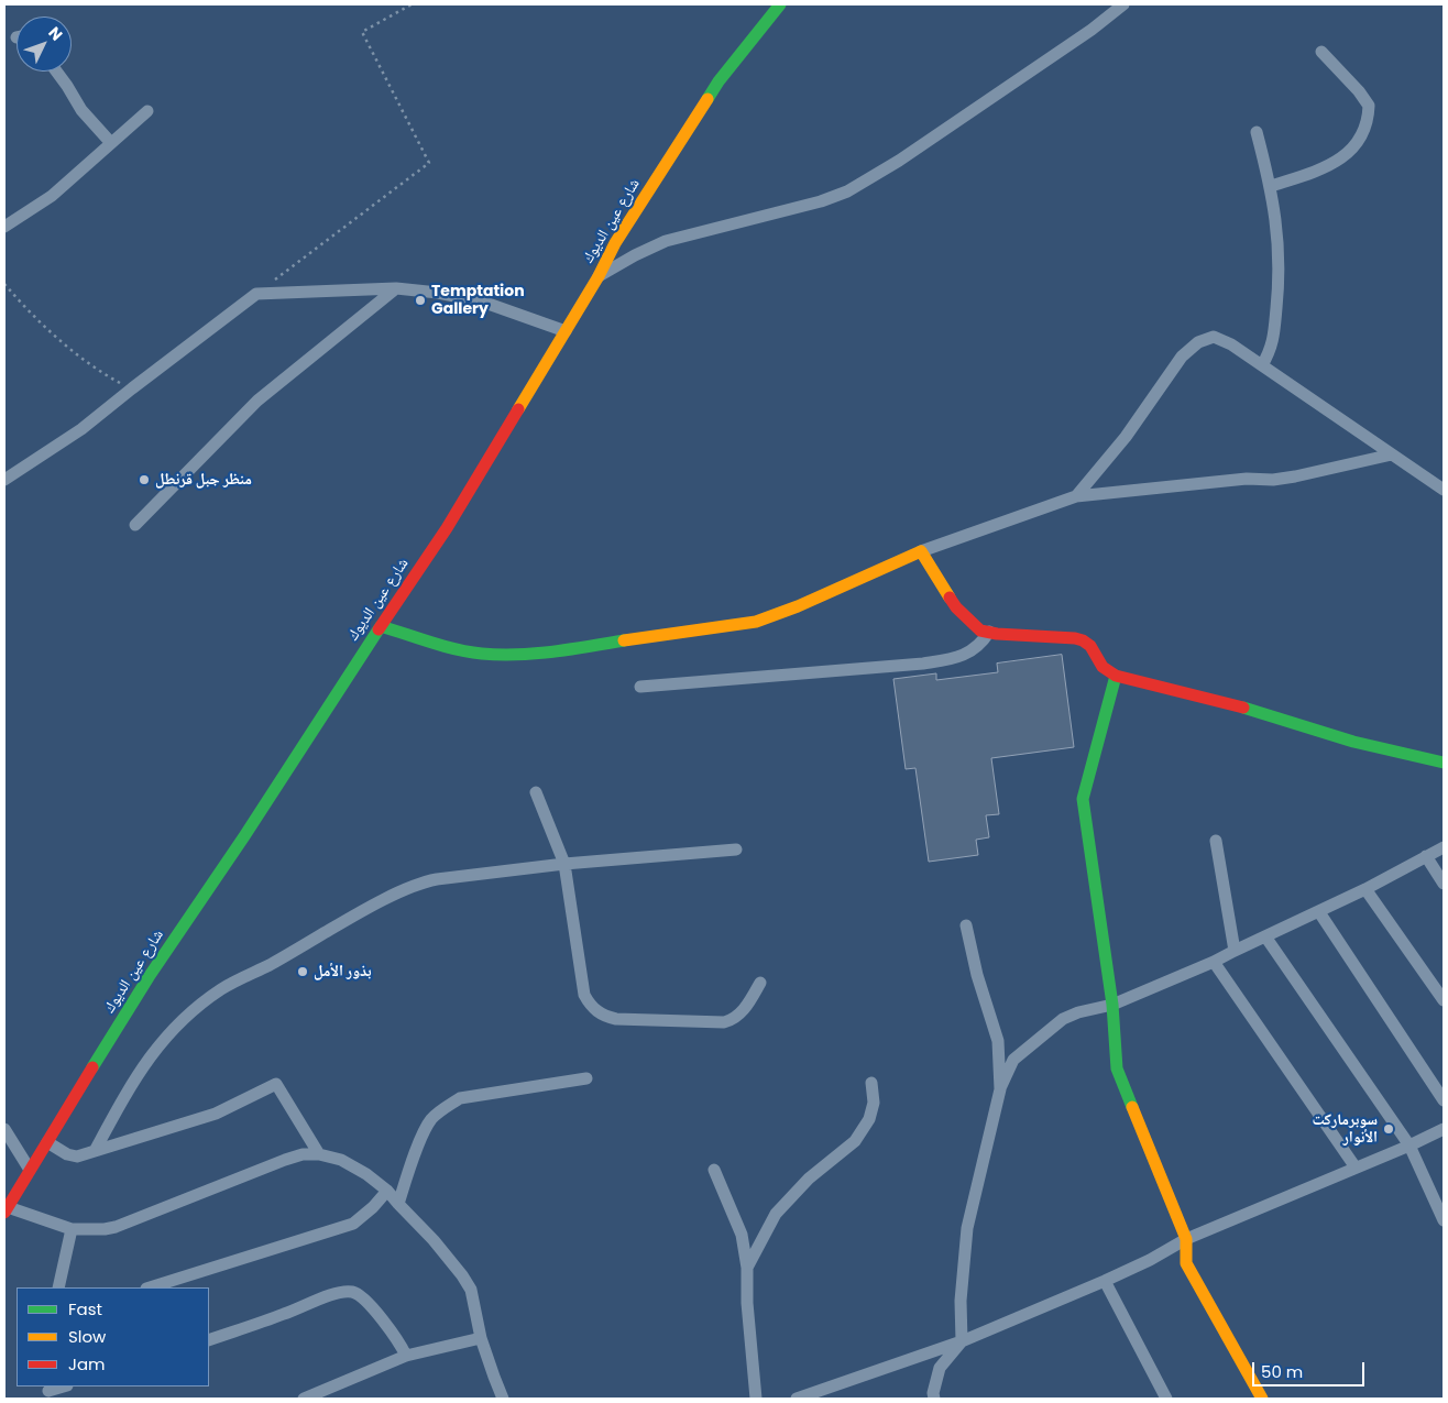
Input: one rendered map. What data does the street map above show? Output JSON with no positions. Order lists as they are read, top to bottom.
{
  "streets": {
    "street": ["شارع عين الديوك"]
  },
  "places": [
    "Temptation Gallery",
    "منظر جبل قرنطل",
    "بذور الأمل",
    "سوبرماركت الأنوار"
  ],
  "legend": ["Fast", "Slow", "Jam"],
  "scale_bar": "50 m",
  "north": "top right"
}
